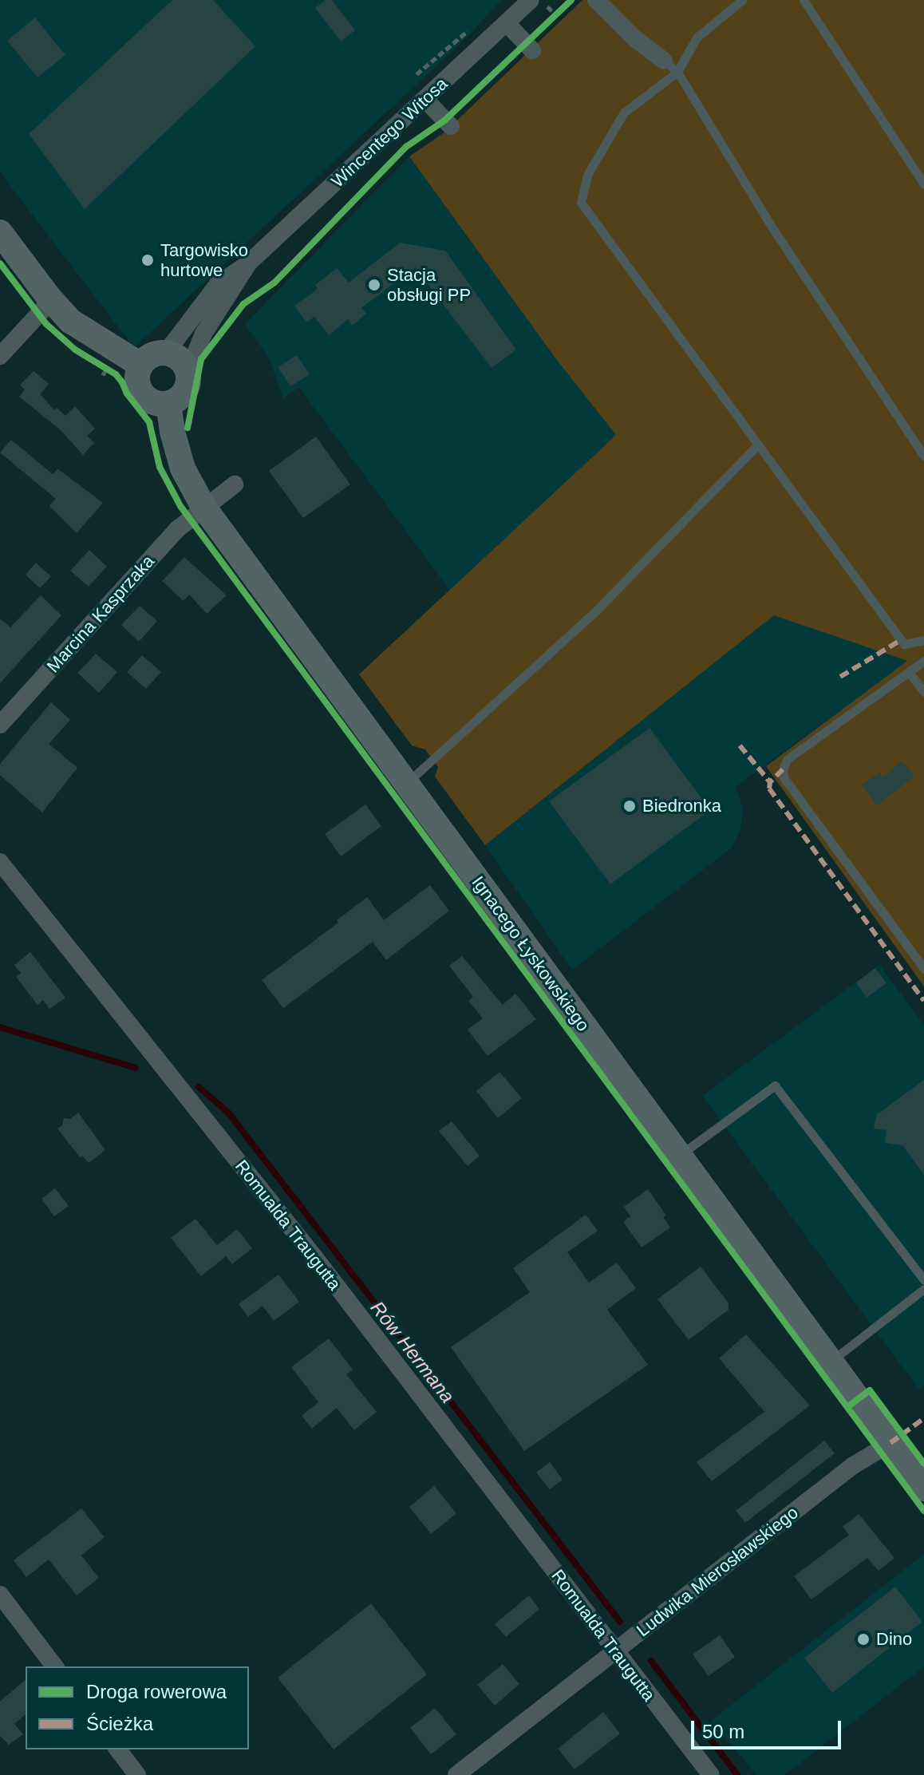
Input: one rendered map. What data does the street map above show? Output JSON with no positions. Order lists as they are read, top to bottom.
{
  "streets": {
    "street": [
      "Wincentego Witosa",
      "Marcina Kasprzaka",
      "Ignacego Łyskowskiego",
      "Romualda Traugutta",
      "Ludwika Mierosławskiego"
    ]
  },
  "crossings": [
    ["Wincentego Witosa", "Ignacego Łyskowskiego"],
    ["Marcina Kasprzaka", "Ignacego Łyskowskiego"],
    ["Ignacego Łyskowskiego", "Ludwika Mierosławskiego"],
    ["Romualda Traugutta", "Ludwika Mierosławskiego"]
  ],
  "water": ["Rów Hermana"],
  "places": [
    "Targowisko hurtowe",
    "Stacja obsługi PP",
    "Biedronka",
    "Dino"
  ],
  "legend": ["Droga rowerowa", "Ścieżka"],
  "scale_bar": "50 m"
}
